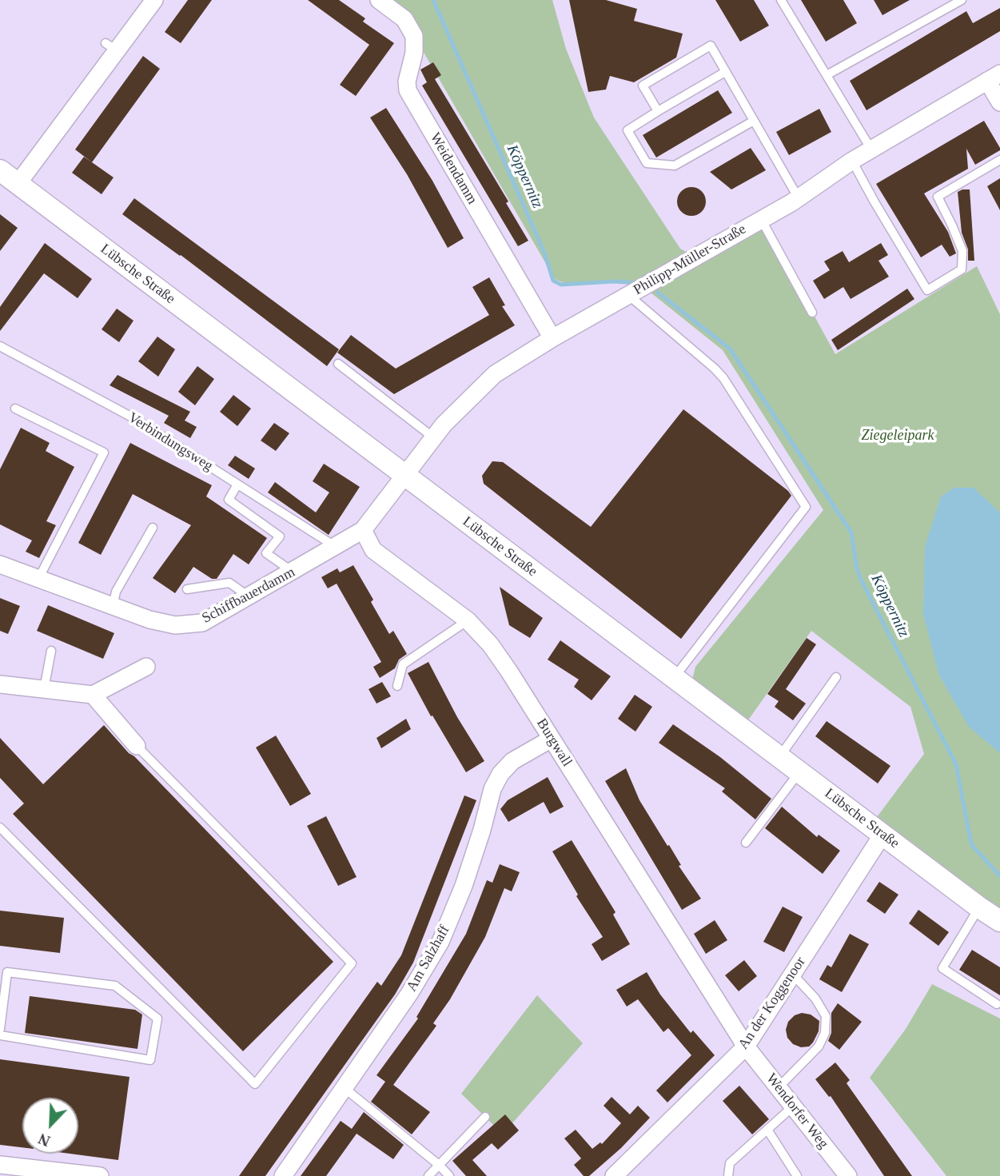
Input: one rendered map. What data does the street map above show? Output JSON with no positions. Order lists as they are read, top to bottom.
{
  "streets": {
    "street": [
      "Weidendamm",
      "Philipp-Müller-Straße",
      "Lübsche Straße",
      "Schiffbauerdamm",
      "Burgwall",
      "Am Salzhaff",
      "An der Koggenoor",
      "Wendorfer Weg"
    ],
    "lane": ["Verbindungsweg"]
  },
  "crossings": [
    ["Weidendamm", "Philipp-Müller-Straße"],
    ["Philipp-Müller-Straße", "Lübsche Straße"],
    ["Lübsche Straße", "An der Koggenoor"],
    ["Verbindungsweg", "Schiffbauerdamm"],
    ["Schiffbauerdamm", "Burgwall"],
    ["Burgwall", "Am Salzhaff"],
    ["Burgwall", "An der Koggenoor"],
    ["Burgwall", "Wendorfer Weg"],
    ["An der Koggenoor", "Wendorfer Weg"]
  ],
  "water": ["Köppernitz"],
  "parks": ["Ziegeleipark"],
  "north": "bottom left"
}
